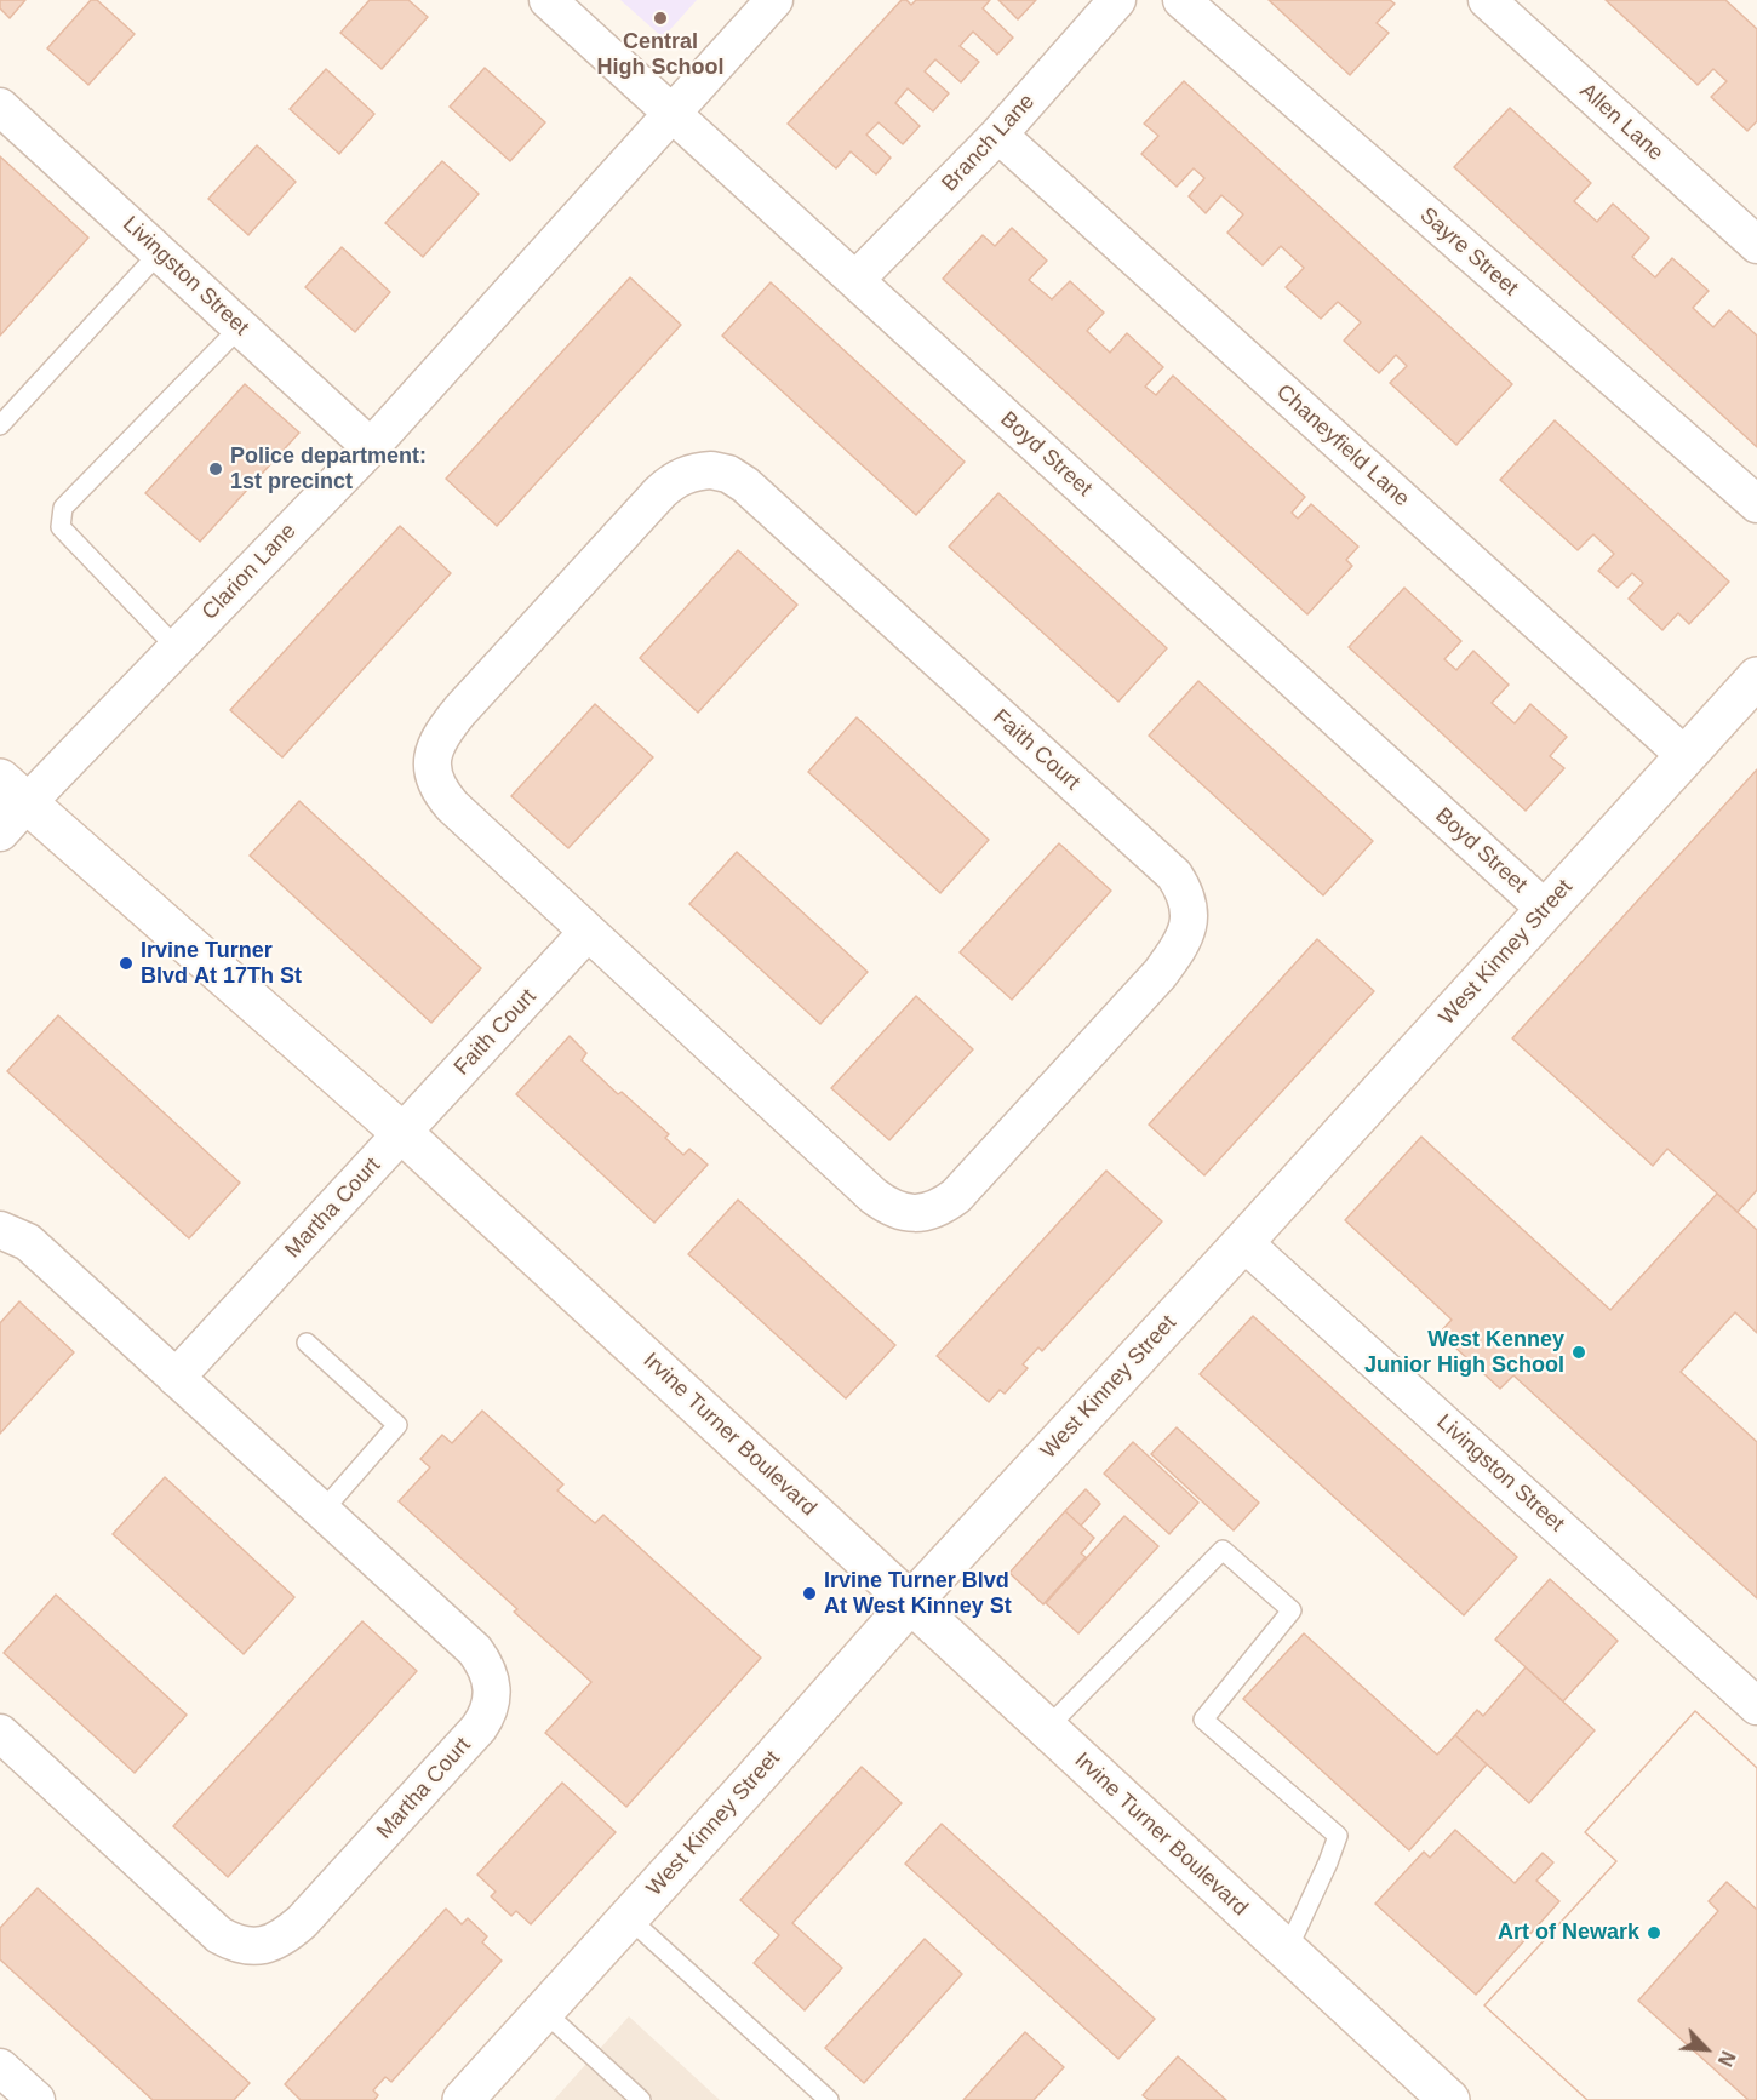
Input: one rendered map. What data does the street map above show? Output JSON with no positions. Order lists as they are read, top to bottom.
{
  "streets": {
    "street": [
      "Allen Lane",
      "Branch Lane",
      "Sayre Street",
      "Livingston Street",
      "Chaneyfield Lane",
      "Boyd Street",
      "Clarion Lane",
      "Faith Court",
      "West Kinney Street",
      "Martha Court",
      "Irvine Turner Boulevard"
    ]
  },
  "crossings": [
    ["Branch Lane", "Chaneyfield Lane"],
    ["Branch Lane", "Boyd Street"],
    ["Livingston Street", "Clarion Lane"],
    ["Livingston Street", "West Kinney Street"],
    ["Chaneyfield Lane", "West Kinney Street"],
    ["Boyd Street", "Clarion Lane"],
    ["Boyd Street", "West Kinney Street"],
    ["Clarion Lane", "Irvine Turner Boulevard"],
    ["Faith Court", "Martha Court"],
    ["Faith Court", "Irvine Turner Boulevard"],
    ["West Kinney Street", "Irvine Turner Boulevard"],
    ["Martha Court", "Irvine Turner Boulevard"]
  ],
  "places": [
    "Central High School",
    "Police department: 1st precinct",
    "Irvine Turner Blvd At 17Th St",
    "West Kenney Junior High School",
    "Irvine Turner Blvd At West Kinney St",
    "Art of Newark"
  ],
  "north": "bottom right"
}
